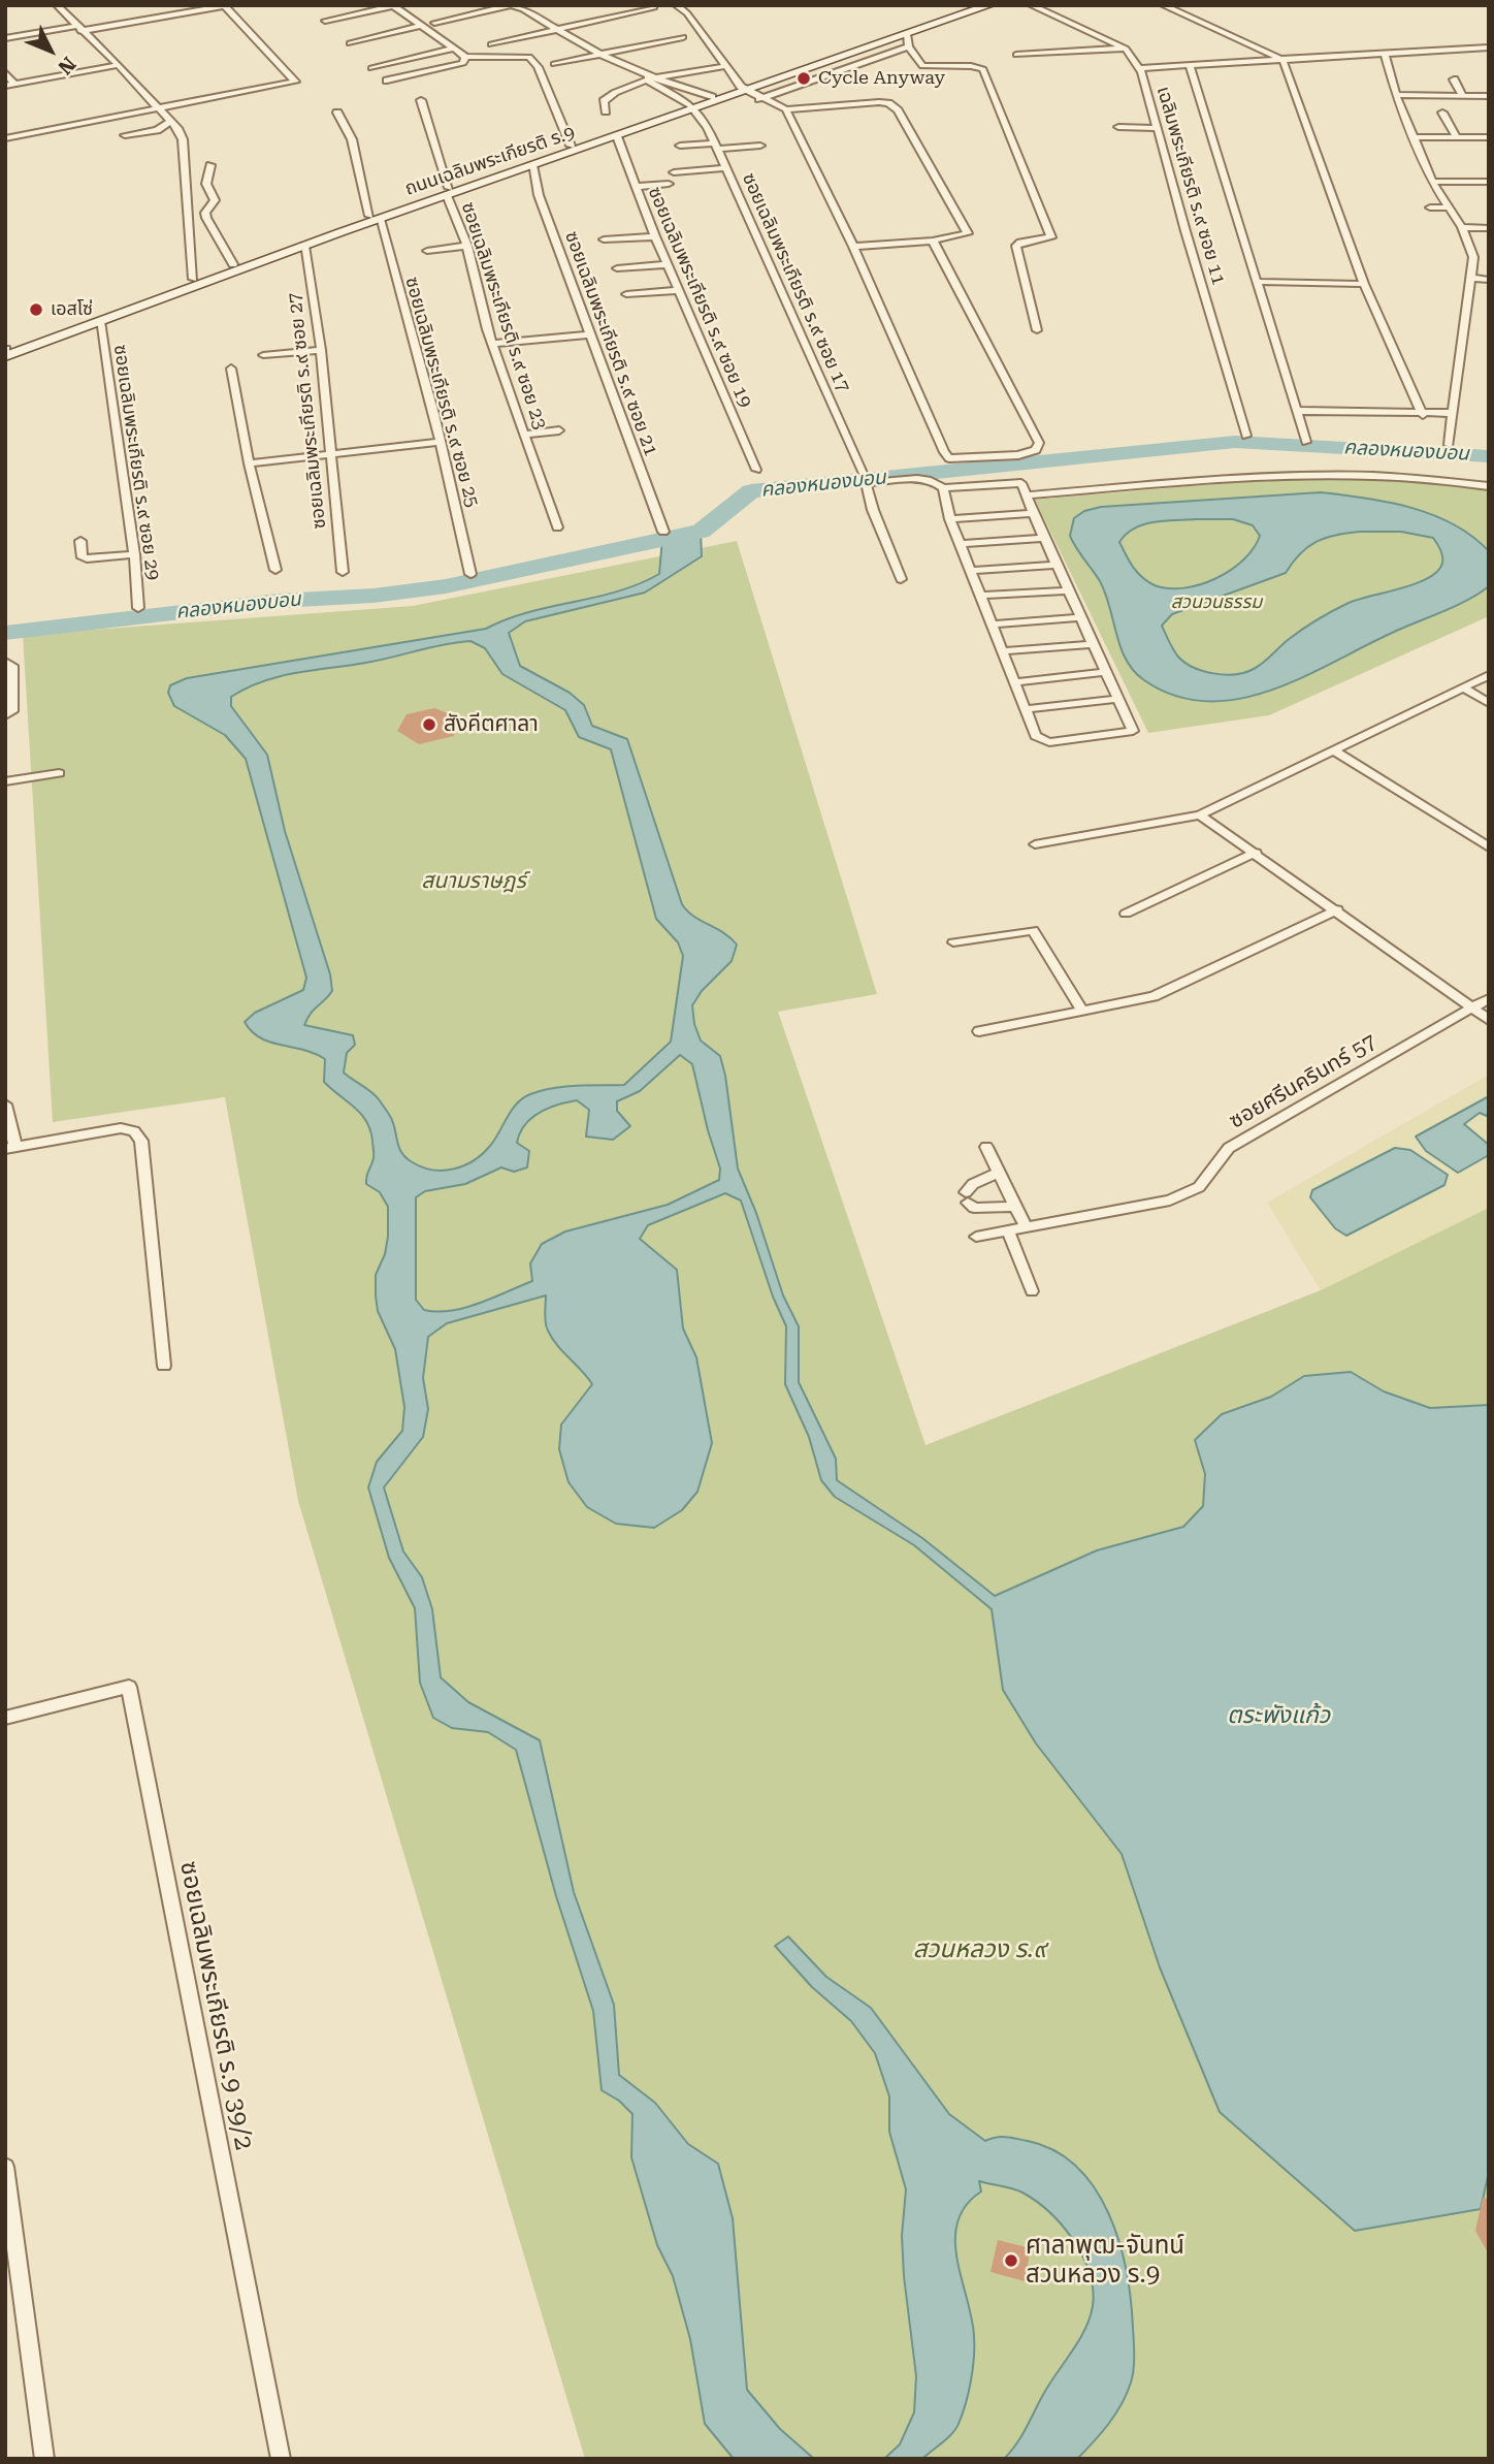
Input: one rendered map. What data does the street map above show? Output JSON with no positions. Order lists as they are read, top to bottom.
{
  "streets": {
    "main road": ["ถนนเฉลิมพระเกียรติ ร.9"],
    "street": [
      "เฉลิมพระเกียรติ ร.๙ ซอย 11",
      "ซอยเฉลิมพระเกียรติ ร.๙ ซอย 17",
      "ซอยเฉลิมพระเกียรติ ร.๙ ซอย 19",
      "ซอยเฉลิมพระเกียรติ ร.๙ ซอย 23",
      "ซอยเฉลิมพระเกียรติ ร.๙ ซอย 21",
      "ซอยเฉลิมพระเกียรติ ร.๙ ซอย 25",
      "ซอยเฉลิมพระเกียรติ ร.๙ ซอย 27",
      "ซอยเฉลิมพระเกียรติ ร.๙ ซอย 29",
      "ซอยศรีนครินทร์ 57",
      "ซอยเฉลิมพระเกียรติ ร.9 39/2"
    ]
  },
  "crossings": [
    ["ถนนเฉลิมพระเกียรติ ร.9", "ซอยเฉลิมพระเกียรติ ร.๙ ซอย 17"],
    ["ถนนเฉลิมพระเกียรติ ร.9", "ซอยเฉลิมพระเกียรติ ร.๙ ซอย 19"],
    ["ถนนเฉลิมพระเกียรติ ร.9", "ซอยเฉลิมพระเกียรติ ร.๙ ซอย 23"],
    ["ถนนเฉลิมพระเกียรติ ร.9", "ซอยเฉลิมพระเกียรติ ร.๙ ซอย 21"],
    ["ถนนเฉลิมพระเกียรติ ร.9", "ซอยเฉลิมพระเกียรติ ร.๙ ซอย 25"],
    ["ถนนเฉลิมพระเกียรติ ร.9", "ซอยเฉลิมพระเกียรติ ร.๙ ซอย 27"],
    ["ถนนเฉลิมพระเกียรติ ร.9", "ซอยเฉลิมพระเกียรติ ร.๙ ซอย 29"]
  ],
  "water": ["คลองหนองบอน", "ตระพังแก้ว"],
  "parks": ["สวนวนธรรม", "สนามราษฎร์", "สวนหลวง ร.๙"],
  "places": [
    "Cycle Anyway",
    "เอสโซ่",
    "สังคีตศาลา",
    "ศาลาพุฒ-จันทน์ สวนหลวง ร.9"
  ],
  "north": "bottom right"
}
